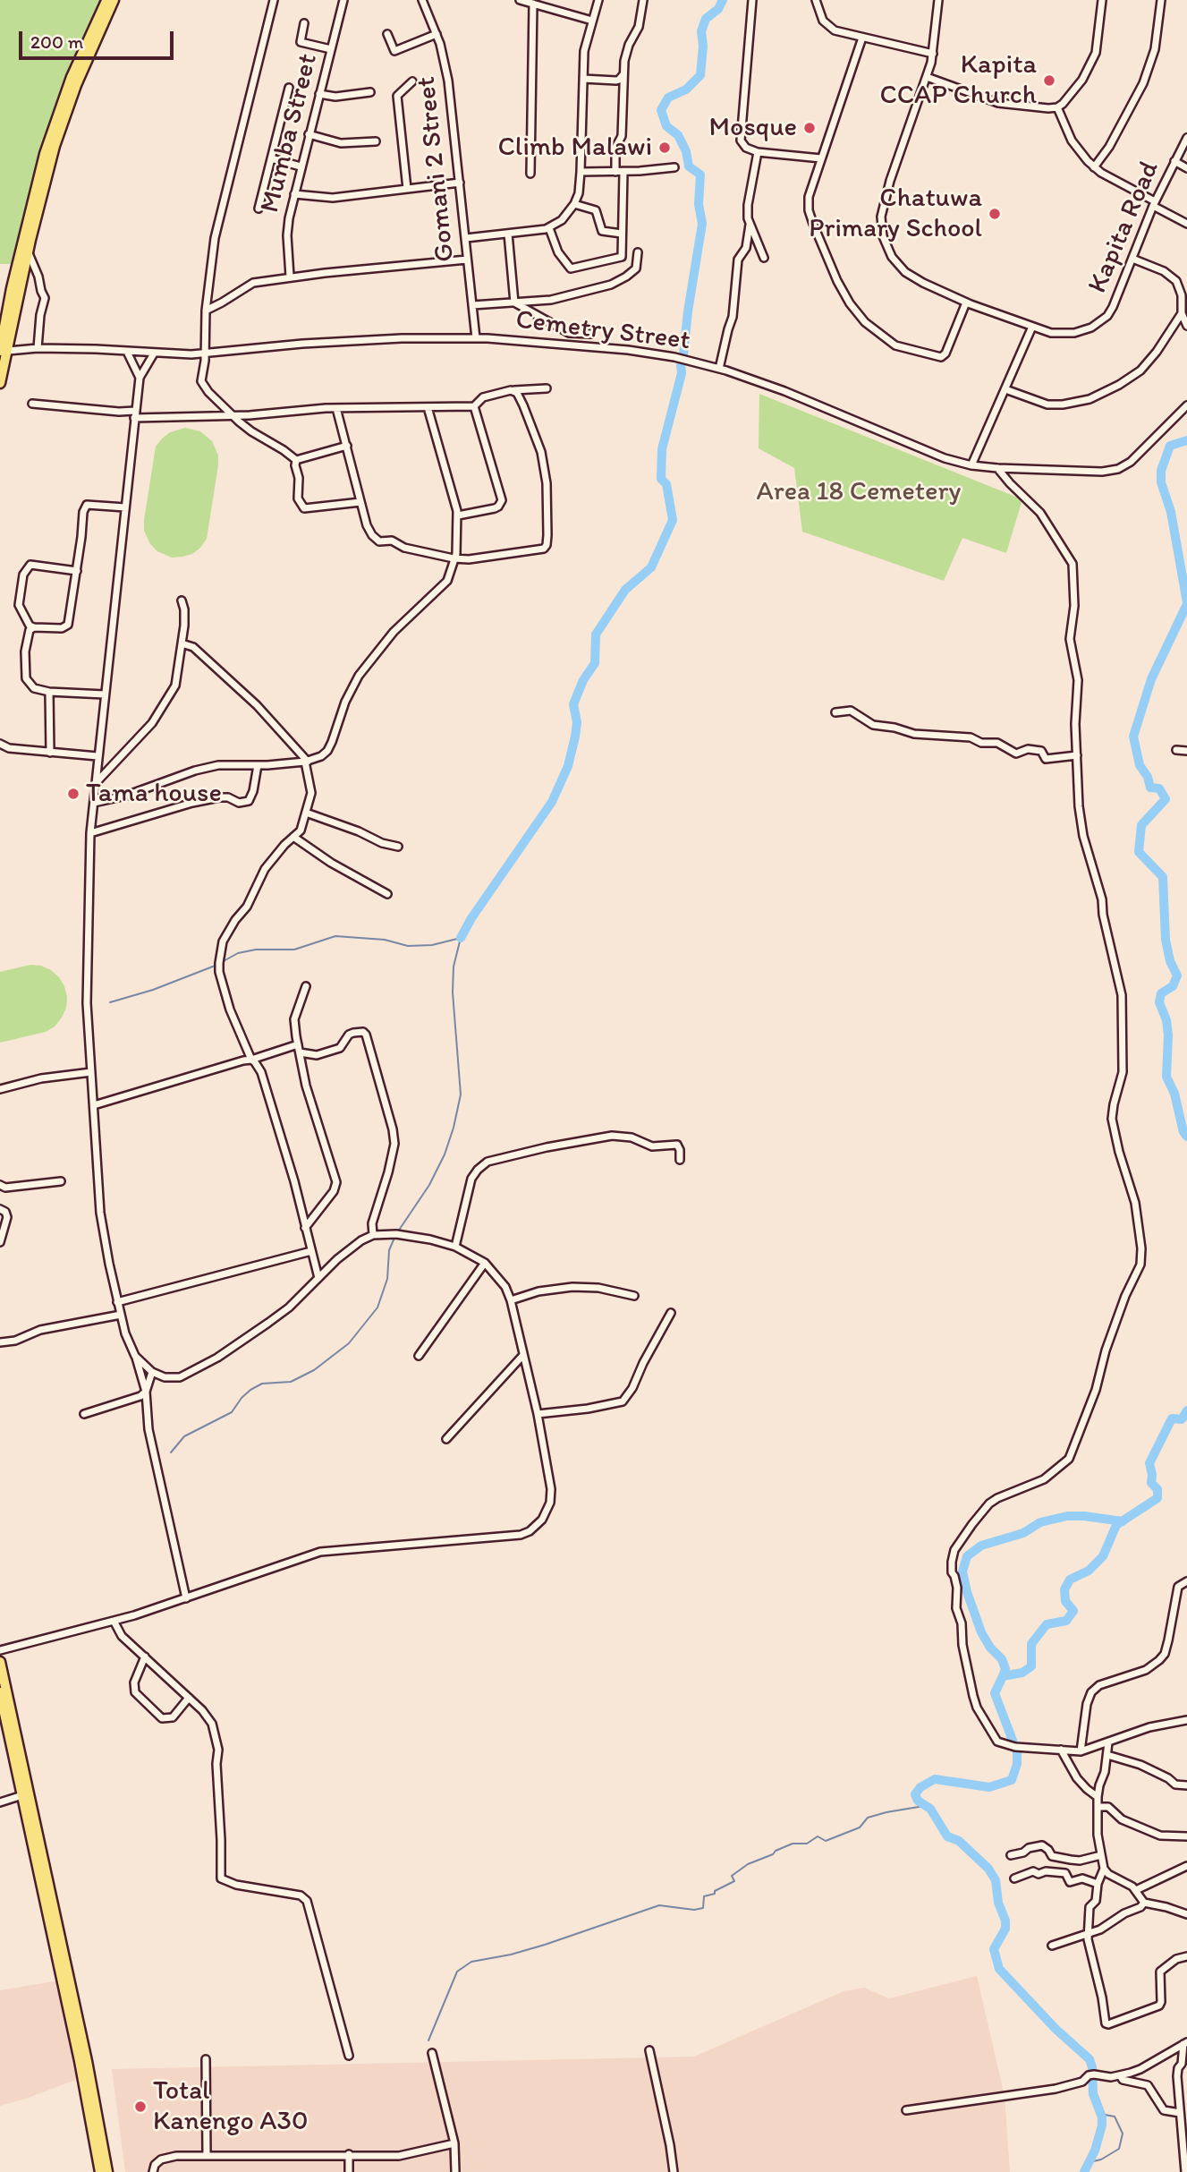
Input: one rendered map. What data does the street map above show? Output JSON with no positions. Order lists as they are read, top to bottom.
{
  "streets": {
    "street": [
      "Mumba Street",
      "Gomani 2 Street",
      "Kapita Road",
      "Cemetry Street"
    ]
  },
  "crossings": [
    ["Gomani 2 Street", "Cemetry Street"]
  ],
  "parks": ["Area 18 Cemetery"],
  "places": [
    "Kapita CCAP Church",
    "Mosque",
    "Climb Malawi",
    "Chatuwa Primary School",
    "Tama house",
    "Total Kanengo A30"
  ],
  "scale_bar": "200 m"
}
